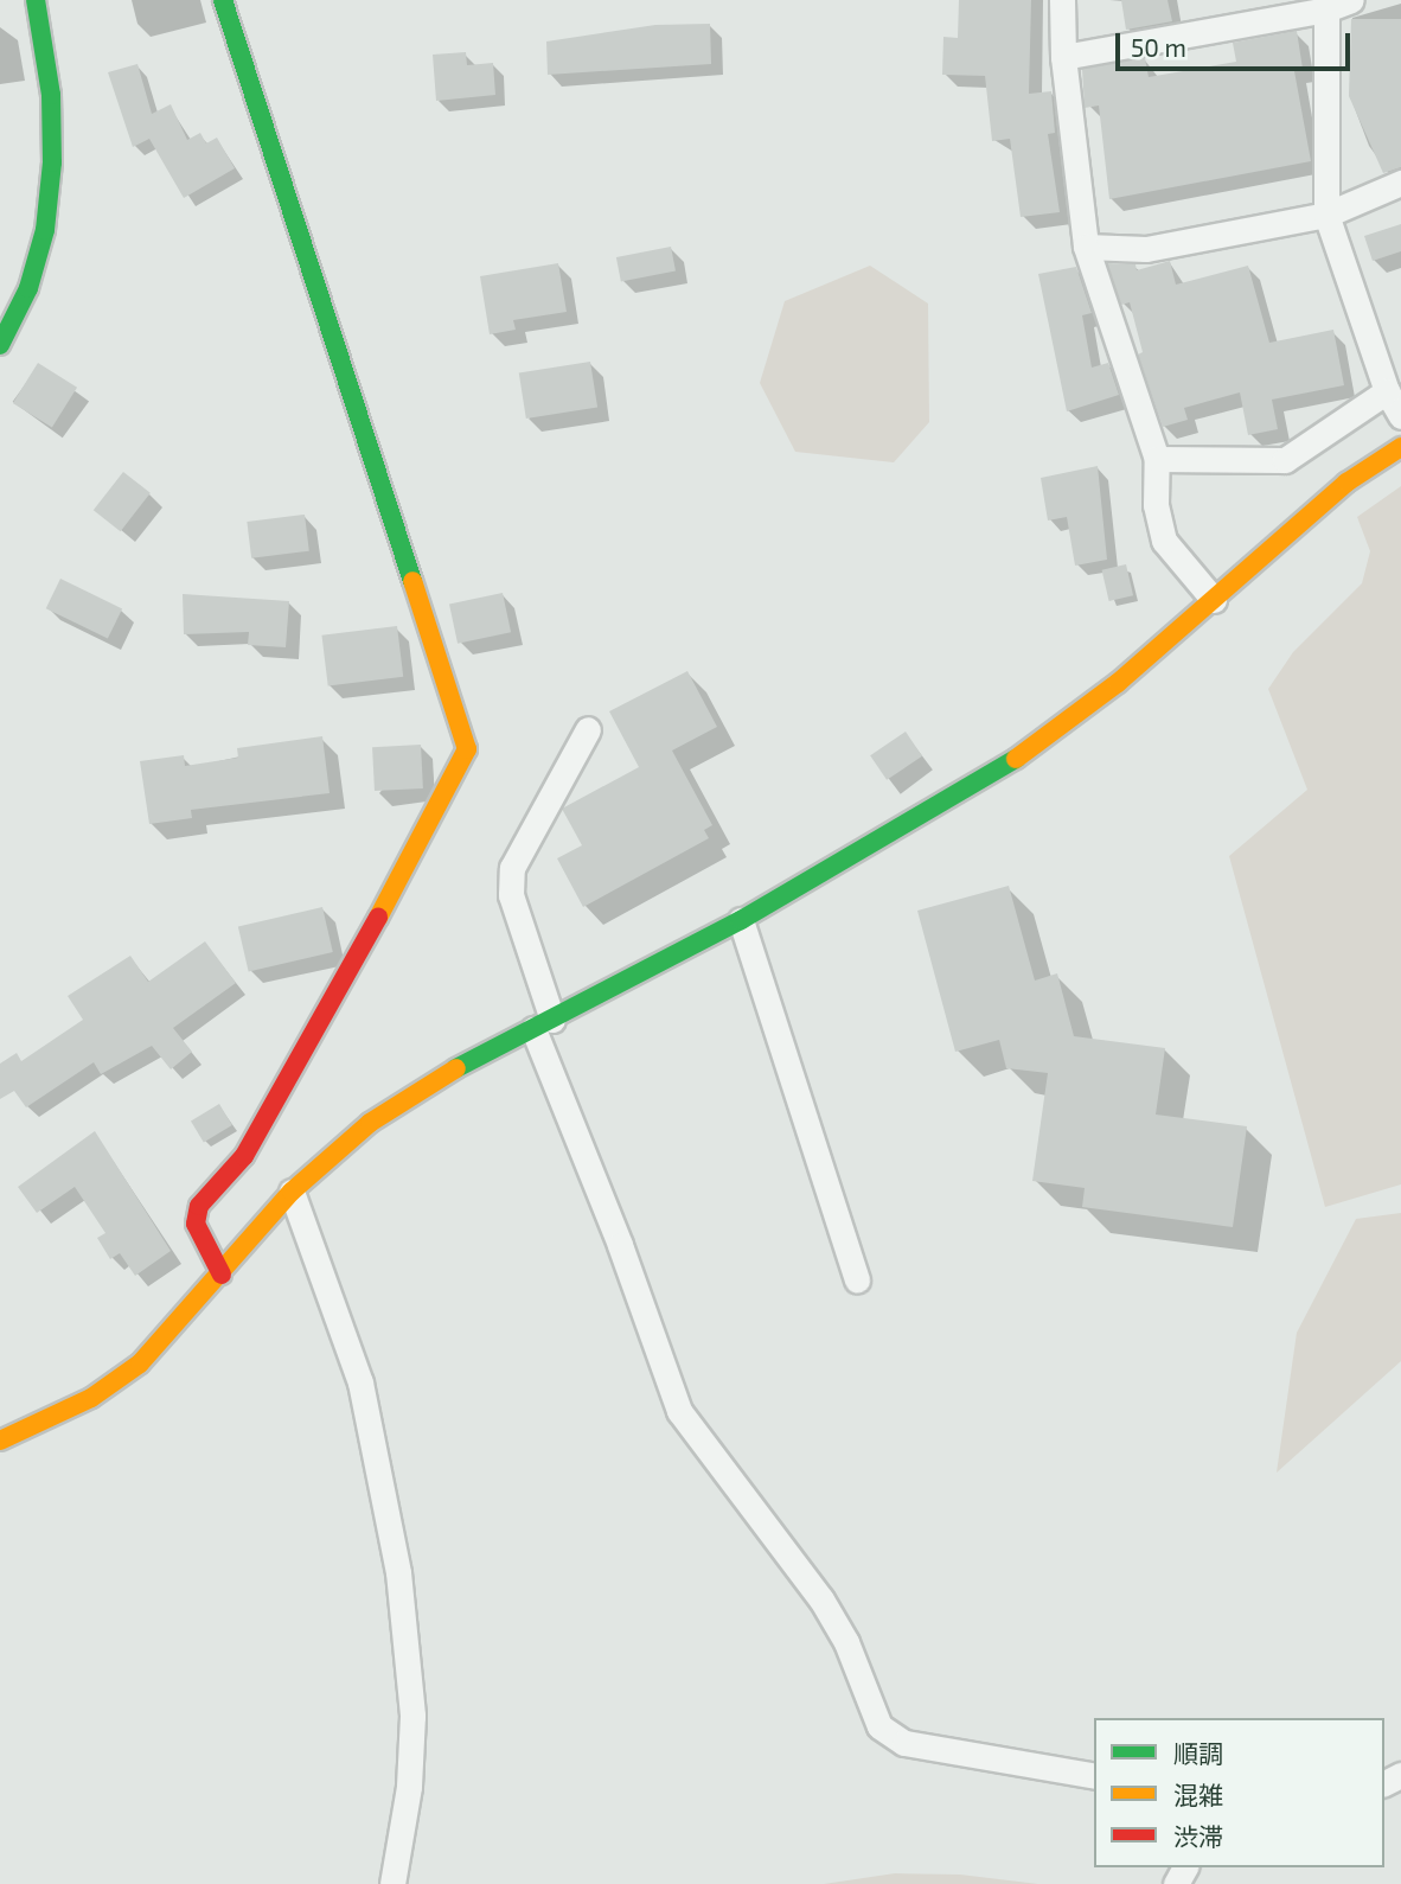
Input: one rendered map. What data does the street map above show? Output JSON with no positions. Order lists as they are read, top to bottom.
{
  "legend": ["順調", "混雑", "渋滞"],
  "scale_bar": "50 m"
}
